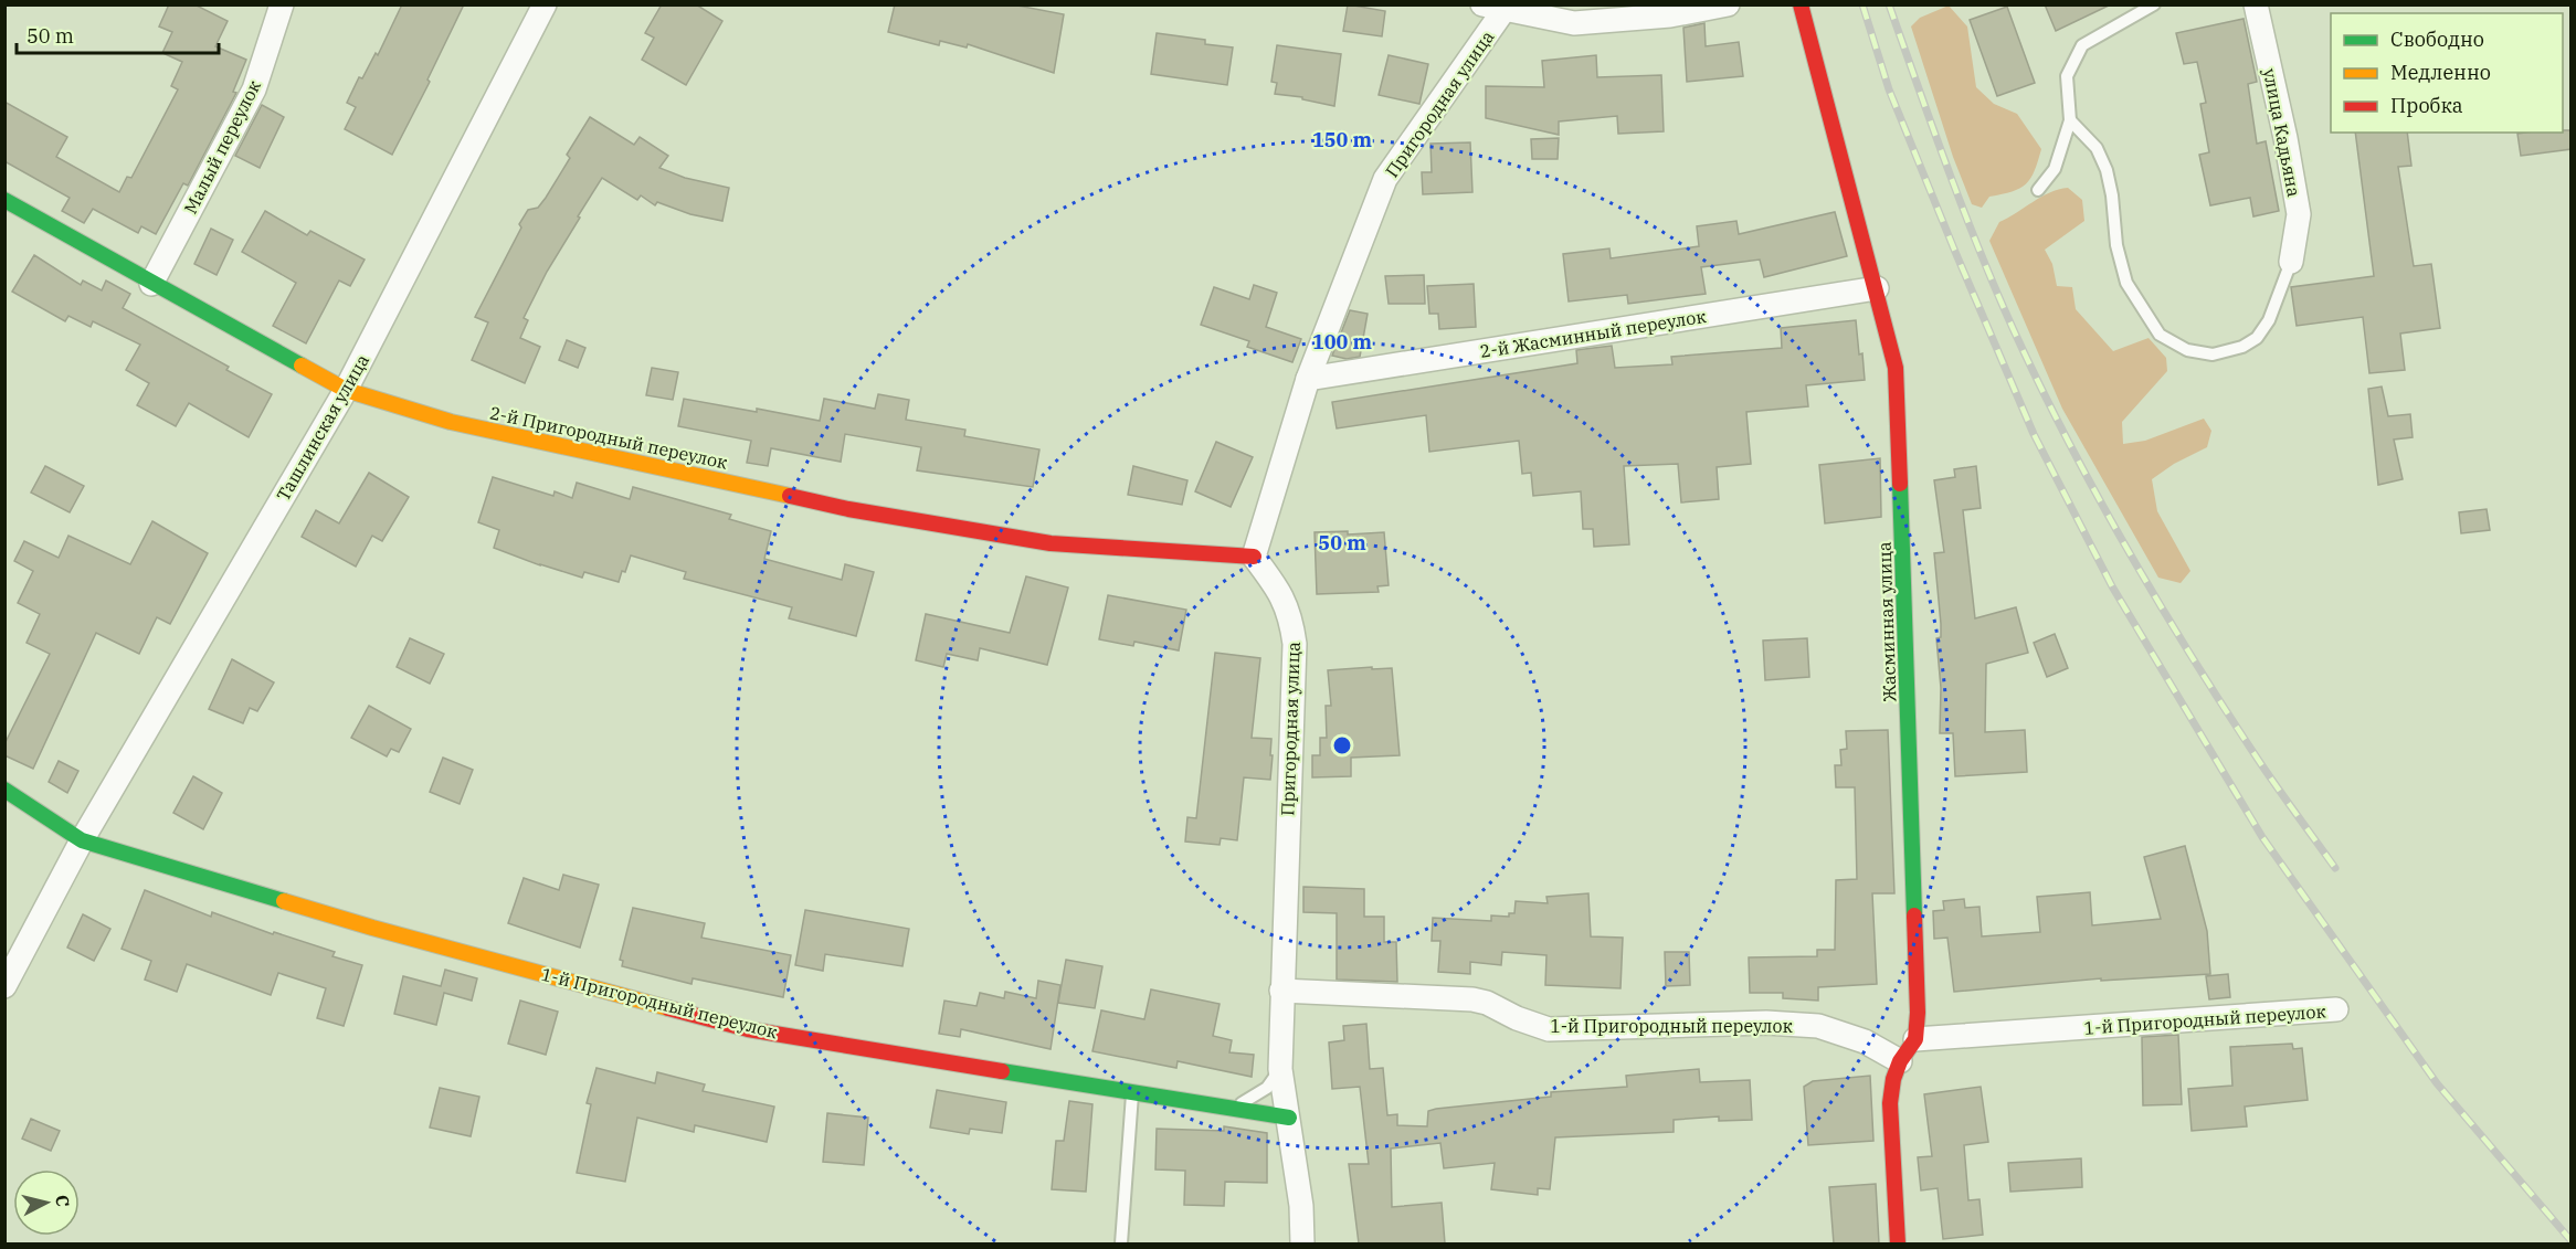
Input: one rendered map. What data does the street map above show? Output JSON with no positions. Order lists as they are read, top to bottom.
{
  "streets": {
    "street": [
      "Пригородная улица",
      "улица Кадьяна",
      "Малый переулок",
      "2-й Жасминный переулок",
      "Ташлинская улица",
      "2-й Пригородный переулок",
      "Жасминная улица",
      "1-й Пригородный переулок"
    ]
  },
  "crossings": [
    ["Пригородная улица", "2-й Жасминный переулок"],
    ["Пригородная улица", "2-й Пригородный переулок"],
    ["Пригородная улица", "1-й Пригородный переулок"],
    ["Малый переулок", "2-й Пригородный переулок"],
    ["2-й Жасминный переулок", "Жасминная улица"],
    ["Ташлинская улица", "2-й Пригородный переулок"],
    ["Ташлинская улица", "1-й Пригородный переулок"],
    ["Жасминная улица", "1-й Пригородный переулок"]
  ],
  "legend": ["Свободно", "Медленно", "Пробка"],
  "scale_bar": "50 m",
  "north": "right",
  "rings": ["150 m", "100 m", "50 m"]
}
